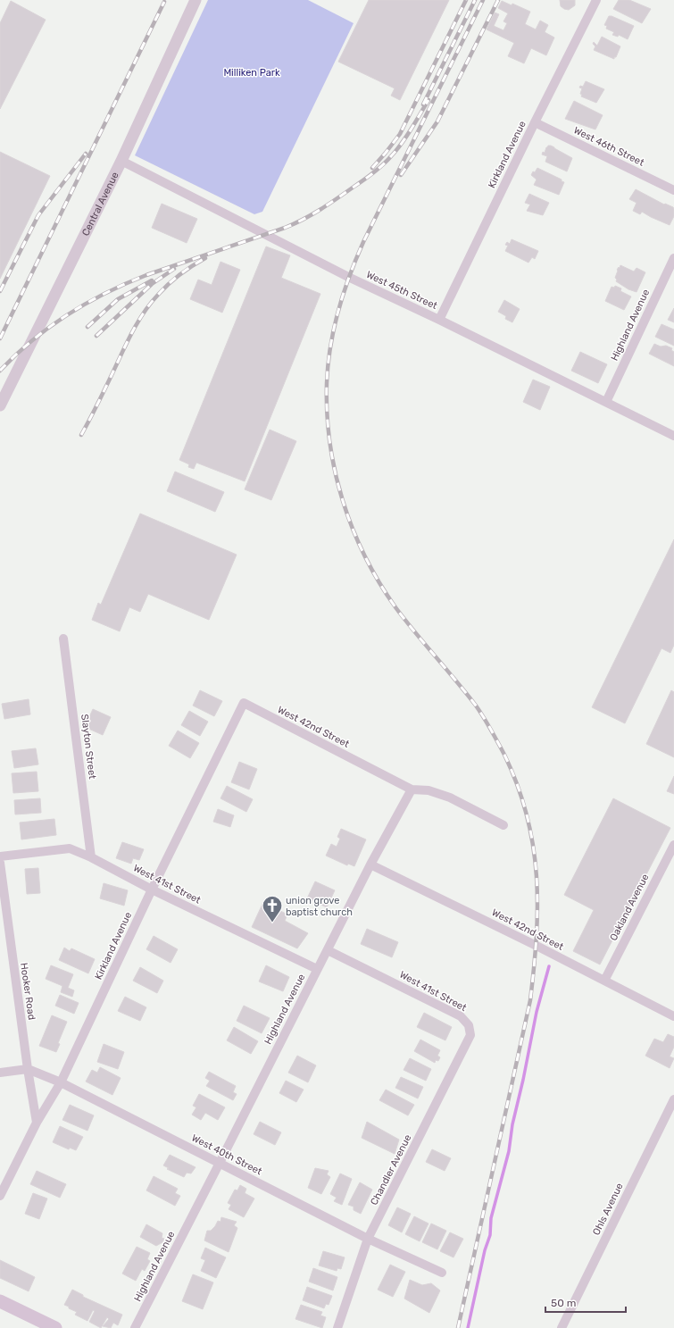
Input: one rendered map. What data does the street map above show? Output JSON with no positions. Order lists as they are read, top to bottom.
{
  "streets": {
    "street": [
      "West 46th Street",
      "Kirkland Avenue",
      "Central Avenue",
      "West 45th Street",
      "Highland Avenue",
      "West 42nd Street",
      "Slayton Street",
      "West 41st Street",
      "Oakland Avenue",
      "Hooker Road",
      "West 40th Street",
      "Chandler Avenue",
      "Ohls Avenue"
    ]
  },
  "crossings": [
    ["West 46th Street", "Kirkland Avenue"],
    ["Kirkland Avenue", "West 45th Street"],
    ["Kirkland Avenue", "West 42nd Street"],
    ["Kirkland Avenue", "West 41st Street"],
    ["Kirkland Avenue", "Hooker Road"],
    ["Kirkland Avenue", "West 40th Street"],
    ["Central Avenue", "West 45th Street"],
    ["West 45th Street", "Highland Avenue"],
    ["Highland Avenue", "West 42nd Street"],
    ["Highland Avenue", "West 41st Street"],
    ["Highland Avenue", "West 40th Street"],
    ["West 42nd Street", "Oakland Avenue"],
    ["Slayton Street", "West 41st Street"],
    ["West 41st Street", "Chandler Avenue"],
    ["Hooker Road", "West 40th Street"],
    ["West 40th Street", "Chandler Avenue"]
  ],
  "parks": ["Milliken Park"],
  "places": {
    "church": ["union grove baptist church"]
  },
  "scale_bar": "50 m"
}
